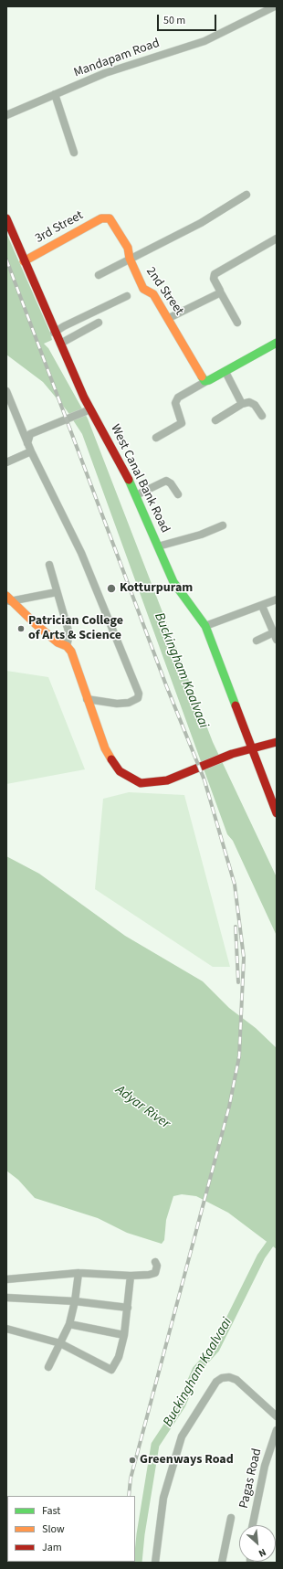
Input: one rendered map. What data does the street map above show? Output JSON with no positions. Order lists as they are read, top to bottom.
{
  "streets": {
    "street": [
      "Mandapam Road",
      "3rd Street",
      "2nd Street",
      "West Canal Bank Road",
      "Pagas Road"
    ]
  },
  "crossings": [
    ["3rd Street", "2nd Street"],
    ["3rd Street", "West Canal Bank Road"]
  ],
  "water": ["Buckingham Kaalvaai", "Adyar River"],
  "places": ["Kotturpuram", "Patrician College of Arts & Science", "Greenways Road"],
  "legend": ["Fast", "Slow", "Jam"],
  "scale_bar": "50 m",
  "north": "bottom right"
}
